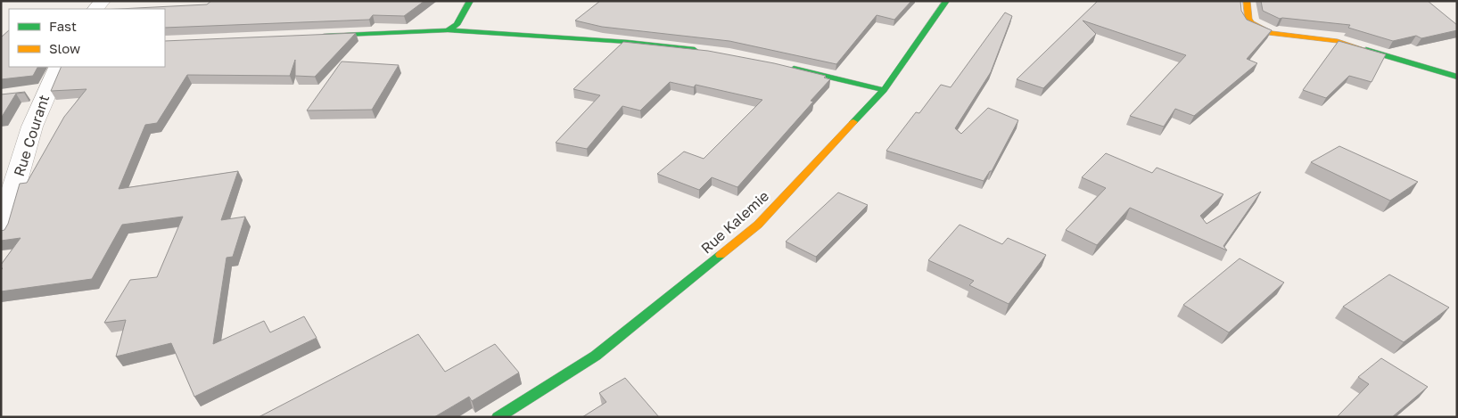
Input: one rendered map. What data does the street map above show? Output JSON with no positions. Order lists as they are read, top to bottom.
{
  "streets": {
    "street": ["Rue Courant", "Rue Kalemie"]
  },
  "legend": ["Fast", "Slow"]
}
